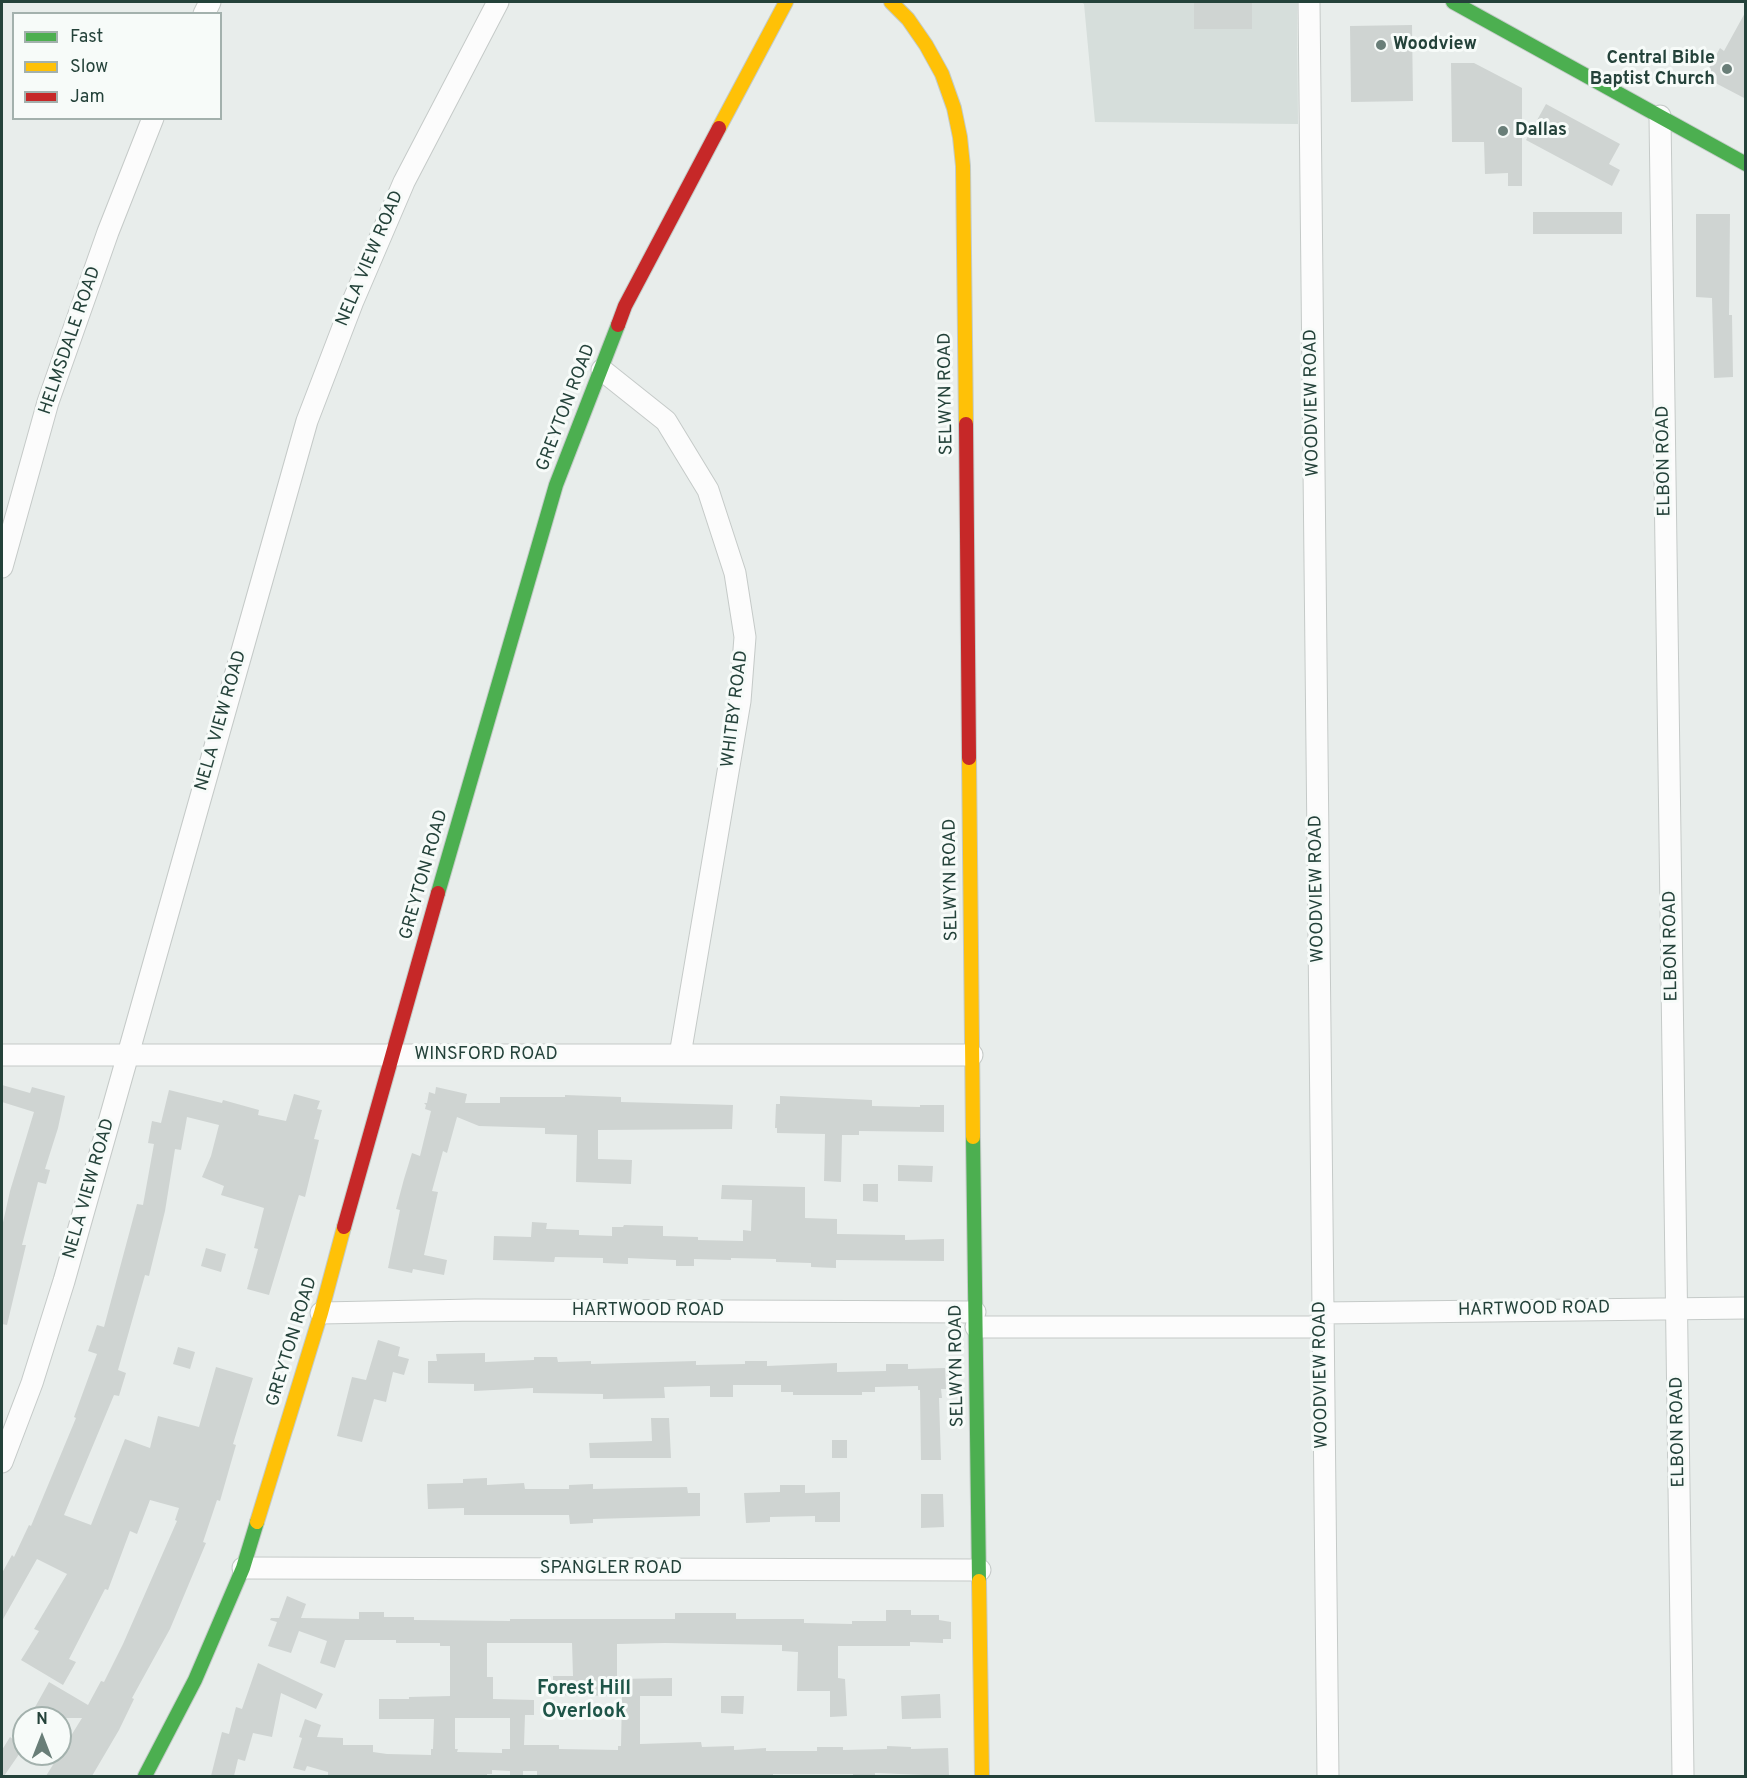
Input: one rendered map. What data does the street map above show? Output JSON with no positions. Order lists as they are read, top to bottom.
{
  "streets": {
    "street": [
      "NELA VIEW ROAD",
      "HELMSDALE ROAD",
      "SELWYN ROAD",
      "WOODVIEW ROAD",
      "GREYTON ROAD",
      "ELBON ROAD",
      "WHITBY ROAD",
      "WINSFORD ROAD",
      "HARTWOOD ROAD",
      "SPANGLER ROAD"
    ]
  },
  "crossings": [
    ["NELA VIEW ROAD", "WINSFORD ROAD"],
    ["SELWYN ROAD", "WINSFORD ROAD"],
    ["SELWYN ROAD", "HARTWOOD ROAD"],
    ["SELWYN ROAD", "SPANGLER ROAD"],
    ["WOODVIEW ROAD", "HARTWOOD ROAD"],
    ["GREYTON ROAD", "WHITBY ROAD"],
    ["GREYTON ROAD", "WINSFORD ROAD"],
    ["GREYTON ROAD", "HARTWOOD ROAD"],
    ["GREYTON ROAD", "SPANGLER ROAD"],
    ["ELBON ROAD", "HARTWOOD ROAD"],
    ["WHITBY ROAD", "WINSFORD ROAD"]
  ],
  "districts": ["Forest Hill Overlook"],
  "places": ["Woodview", "Central Bible Baptist Church", "Dallas"],
  "legend": ["Fast", "Slow", "Jam"],
  "north": "top"
}
